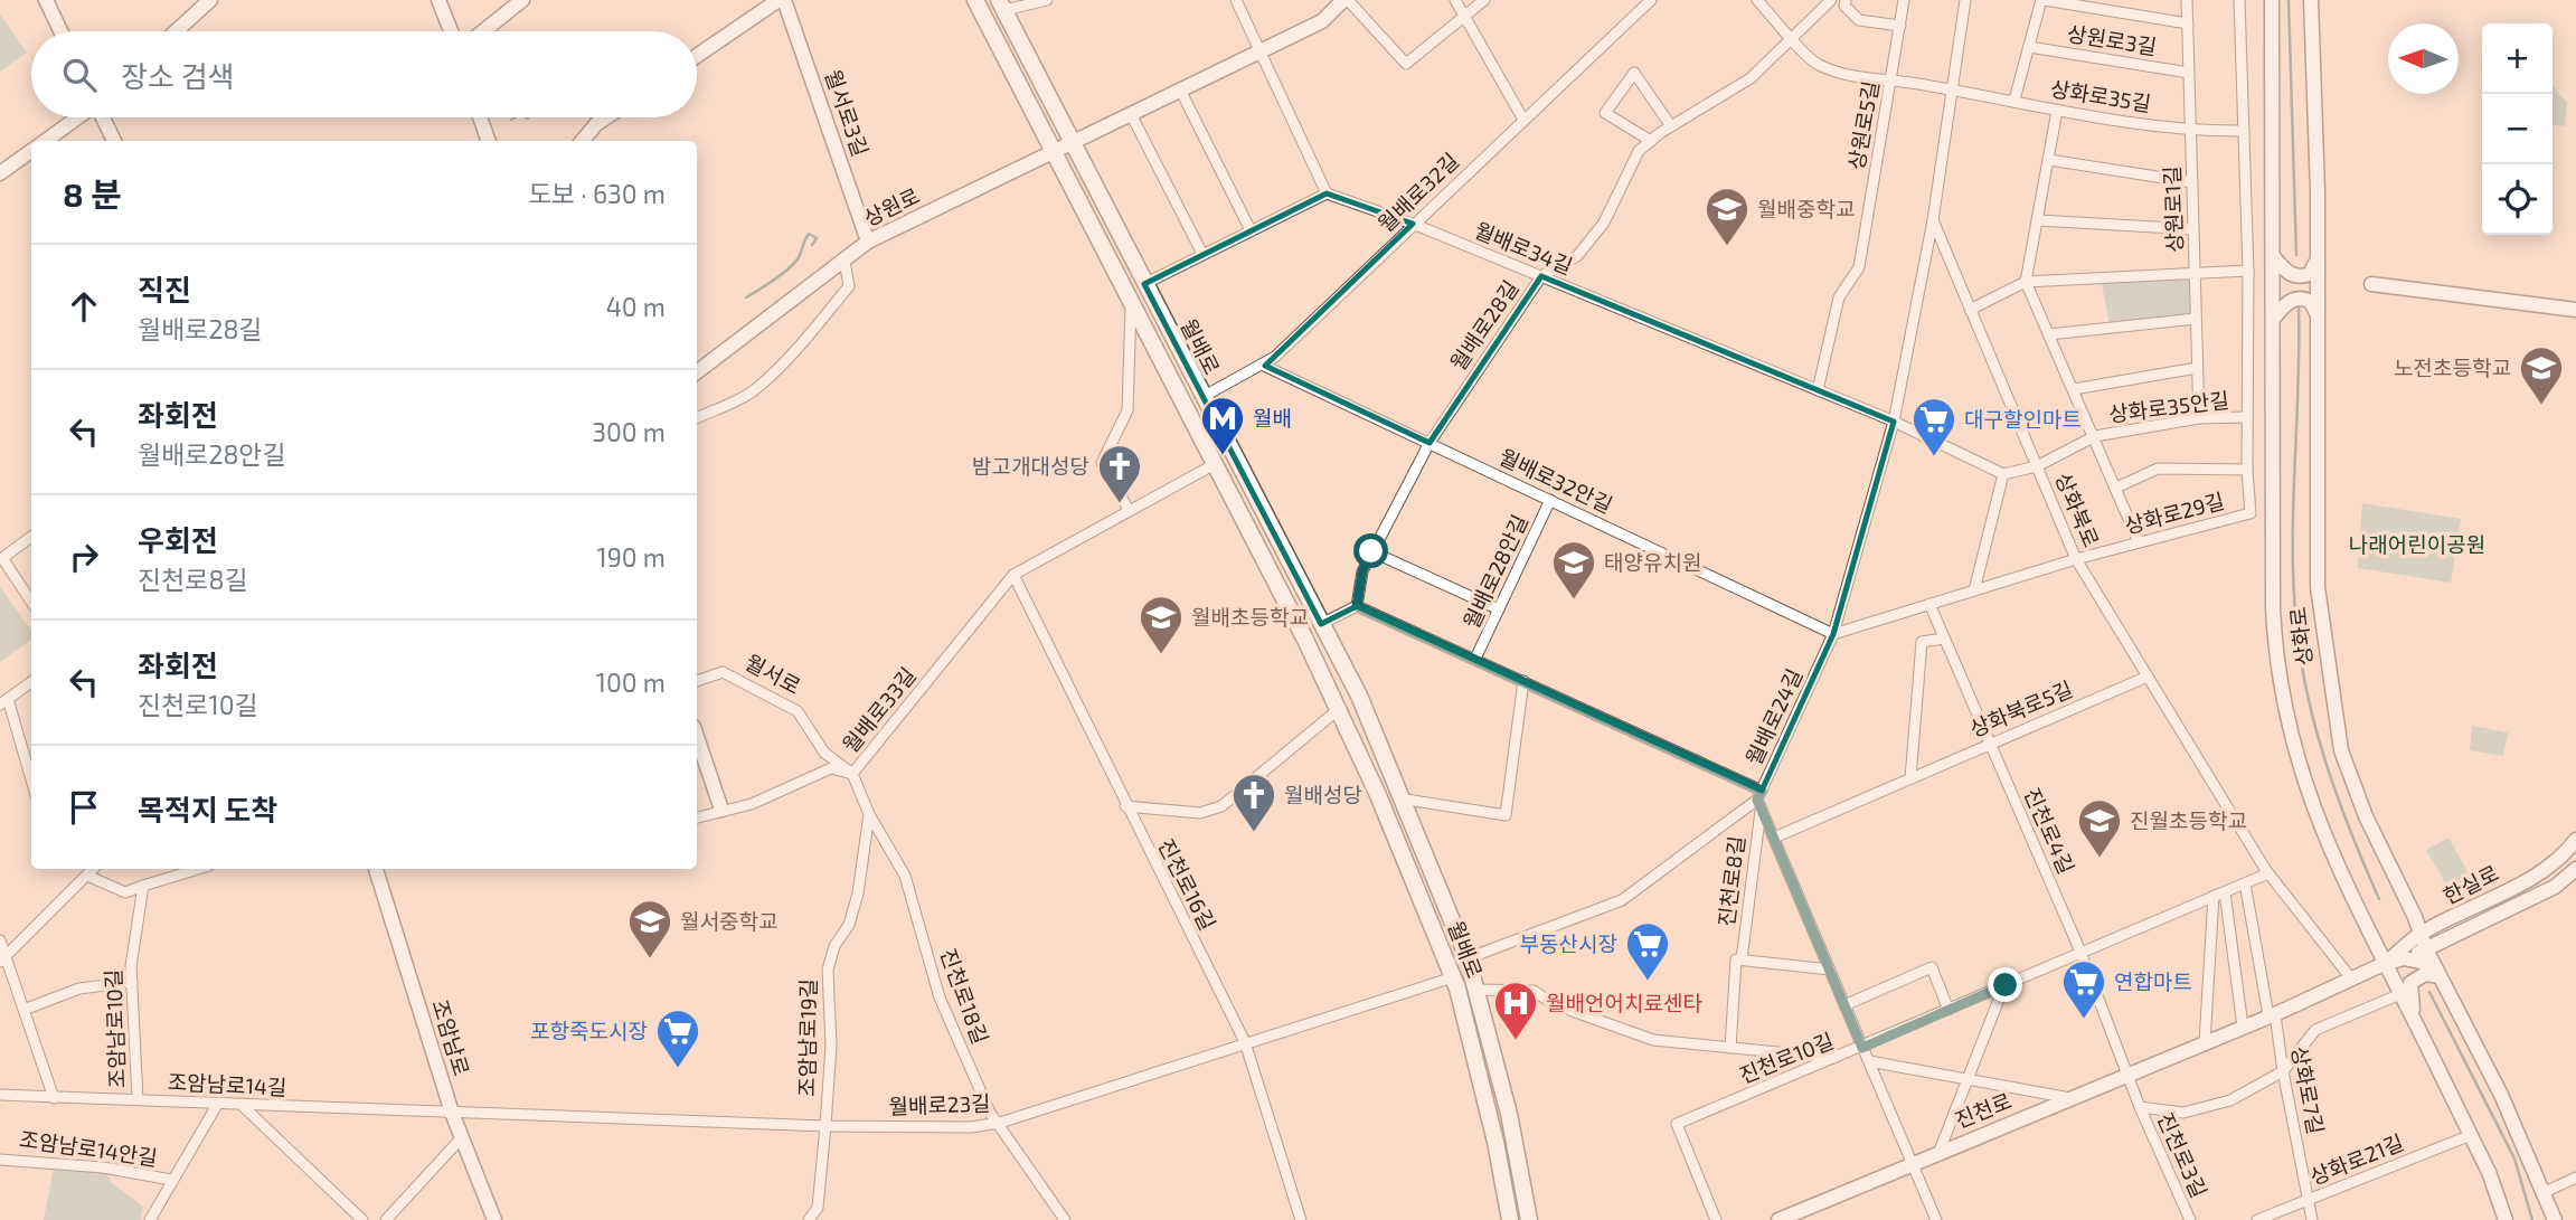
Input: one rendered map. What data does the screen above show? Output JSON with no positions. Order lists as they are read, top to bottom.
{
  "streets": {
    "main road": [
      "월서로3길",
      "상원로",
      "월배로",
      "상화로",
      "한실로",
      "조암남로",
      "진천로"
    ],
    "street": [
      "상원로3길",
      "상화로35길",
      "상원로5길",
      "월배로32길",
      "상원로1길",
      "월배로34길",
      "월배로28길",
      "상화로35안길",
      "월배로32안길",
      "상화북로",
      "상화로29길",
      "월배로28안길",
      "월서로",
      "상화북로5길",
      "월배로33길",
      "월배로24길",
      "진천로4길",
      "진천로8길",
      "진천로16길",
      "진천로18길",
      "조암남로10길",
      "조암남로19길",
      "진천로10길",
      "조암남로14길",
      "상화로7길",
      "월배로23길",
      "조암남로14안길",
      "진천로3길",
      "상화로21길"
    ]
  },
  "crossings": [
    ["상원로3길", "상화로35길"],
    ["상원로3길", "상원로1길"],
    ["상화로35길", "상원로5길"],
    ["상화로35길", "상원로1길"],
    ["상화로35길", "월배로28길"],
    ["월서로3길", "상원로"],
    ["상원로5길", "월배로34길"],
    ["월배로32길", "월배로34길"],
    ["월배로32길", "월배로"],
    ["월배로32길", "월배로32안길"],
    ["상원로", "월배로"],
    ["상원로1길", "상화로35안길"],
    ["월배로34길", "월배로28길"],
    ["월배로34길", "월배로24길"],
    ["월배로28길", "월배로32안길"],
    ["월배로28길", "월배로28안길"],
    ["월배로", "월배로24길"],
    ["월배로", "월배로23길"],
    ["상화로35안길", "상화로29길"],
    ["월배로32안길", "상화로29길"],
    ["월배로32안길", "월배로28안길"],
    ["월배로32안길", "월배로24길"],
    ["상화북로", "상화로29길"],
    ["상화북로", "상화북로5길"],
    ["상화북로", "월배로24길"],
    ["상화북로", "진천로10길"],
    ["상화북로", "진천로"],
    ["상화로29길", "월배로24길"],
    ["상화로29길", "진천로4길"],
    ["월배로28안길", "월배로24길"],
    ["월배로28안길", "진천로8길"],
    ["상화로", "한실로"],
    ["상화로", "진천로"],
    ["상화로", "상화로21길"],
    ["월서로", "월배로33길"],
    ["월서로", "진천로18길"],
    ["상화북로5길", "진천로4길"],
    ["상화북로5길", "진천로8길"],
    ["월배로33길", "진천로16길"],
    ["월배로33길", "진천로18길"],
    ["월배로24길", "진천로8길"],
    ["진천로4길", "진천로10길"],
    ["진천로4길", "진천로"],
    ["진천로4길", "진천로3길"],
    ["진천로8길", "진천로10길"],
    ["진천로8길", "진천로"],
    ["진천로16길", "월배로23길"],
    ["한실로", "진천로"],
    ["진천로18길", "조암남로19길"],
    ["진천로18길", "월배로23길"],
    ["조암남로10길", "조암남로14길"],
    ["조암남로", "조암남로14길"],
    ["조암남로", "월배로23길"],
    ["조암남로19길", "월배로23길"],
    ["조암남로14길", "월배로23길"],
    ["조암남로14길", "조암남로14안길"],
    ["상화로7길", "진천로"],
    ["상화로7길", "진천로3길"],
    ["상화로7길", "상화로21길"],
    ["진천로", "진천로3길"]
  ],
  "parks": ["나래어린이공원"],
  "places": {
    "school or university": [
      "월배중학교",
      "노전초등학교",
      "태양유치원",
      "월배초등학교",
      "진월초등학교",
      "월서중학교"
    ],
    "metro station": ["월배"],
    "supermarket": [
      "대구할인마트",
      "부동산시장",
      "연합마트",
      "포항죽도시장"
    ],
    "church": ["밤고개대성당", "월배성당"],
    "hospital": ["월배언어치료센타"]
  },
  "north": "left",
  "page": {
    "map_buttons": ["+", "−"],
    "search": "장소 검색",
    "heading": ["8 분", "도보 · 630 m"],
    "list": [
      ["직진", "월배로28길", "40 m"],
      ["좌회전", "월배로28안길", "300 m"],
      ["우회전", "진천로8길", "190 m"],
      ["좌회전", "진천로10길", "100 m"],
      "목적지 도착"
    ]
  }
}
